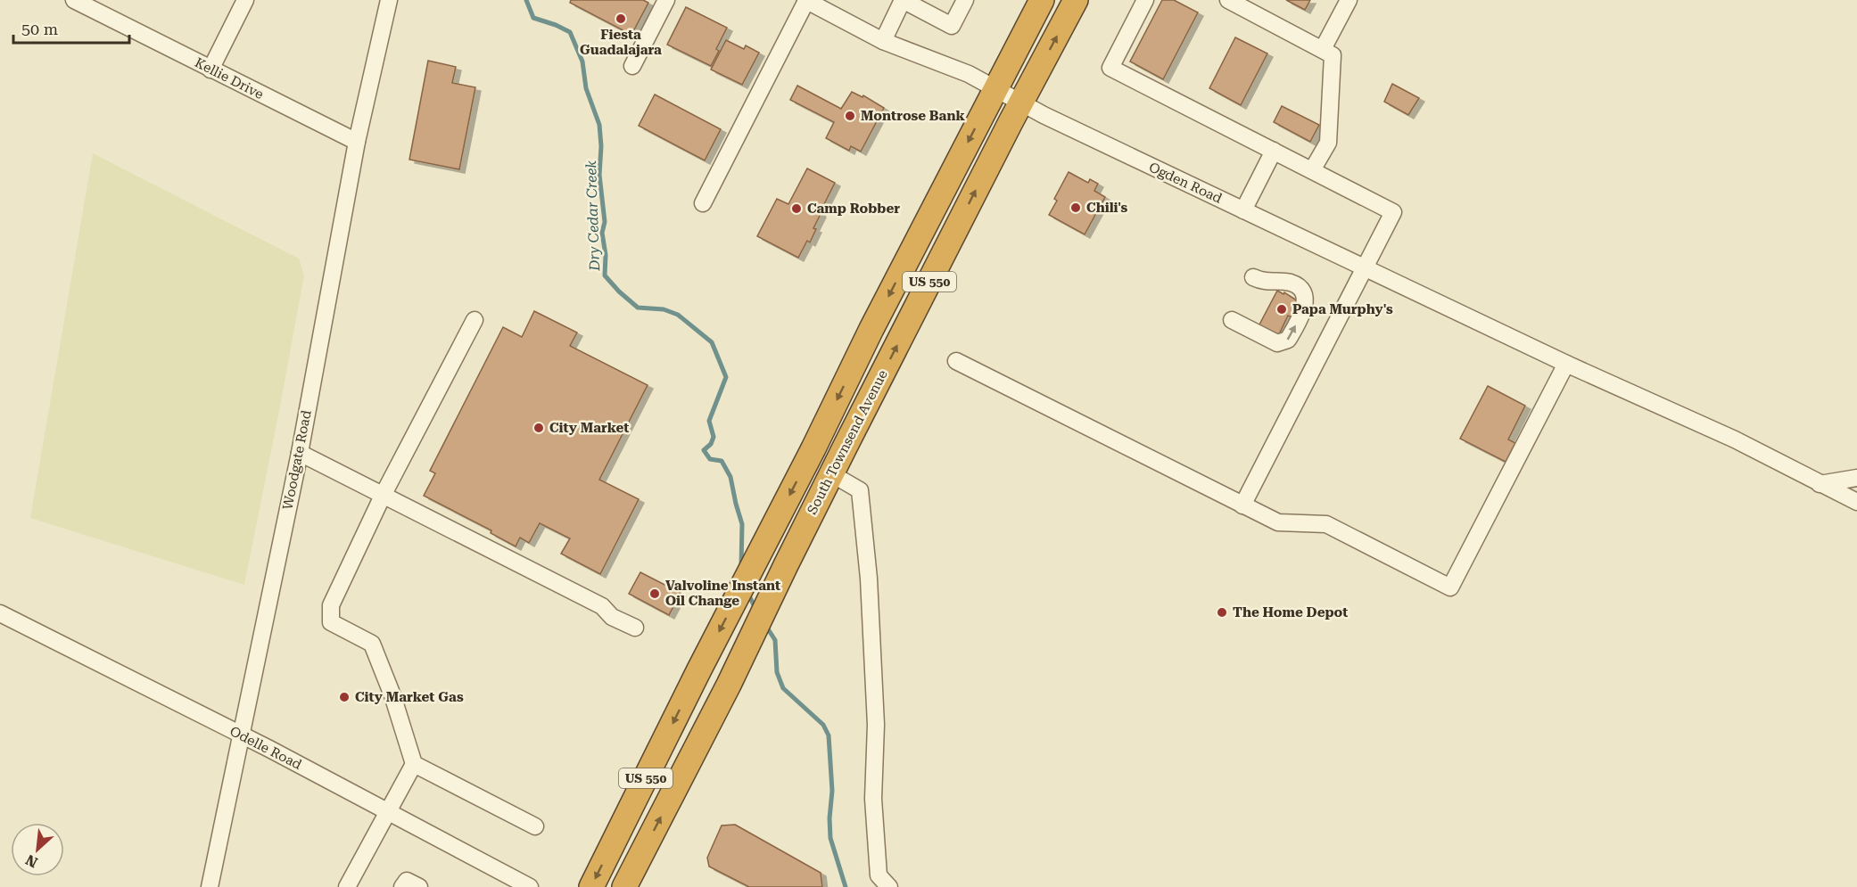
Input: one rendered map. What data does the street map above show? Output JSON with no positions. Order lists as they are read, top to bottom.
{
  "streets": {
    "highway": ["US 550", "South Townsend Avenue"],
    "street": [
      "Kellie Drive",
      "Ogden Road",
      "Woodgate Road",
      "Odelle Road"
    ]
  },
  "crossings": [
    ["Kellie Drive", "Woodgate Road"],
    ["Ogden Road", "South Townsend Avenue"],
    ["Woodgate Road", "Odelle Road"]
  ],
  "water": ["Dry Cedar Creek"],
  "places": [
    "Fiesta Guadalajara",
    "Montrose Bank",
    "Chili's",
    "Camp Robber",
    "Papa Murphy's",
    "City Market",
    "Valvoline Instant Oil Change",
    "The Home Depot",
    "City Market Gas"
  ],
  "scale_bar": "50 m",
  "north": "bottom left"
}
